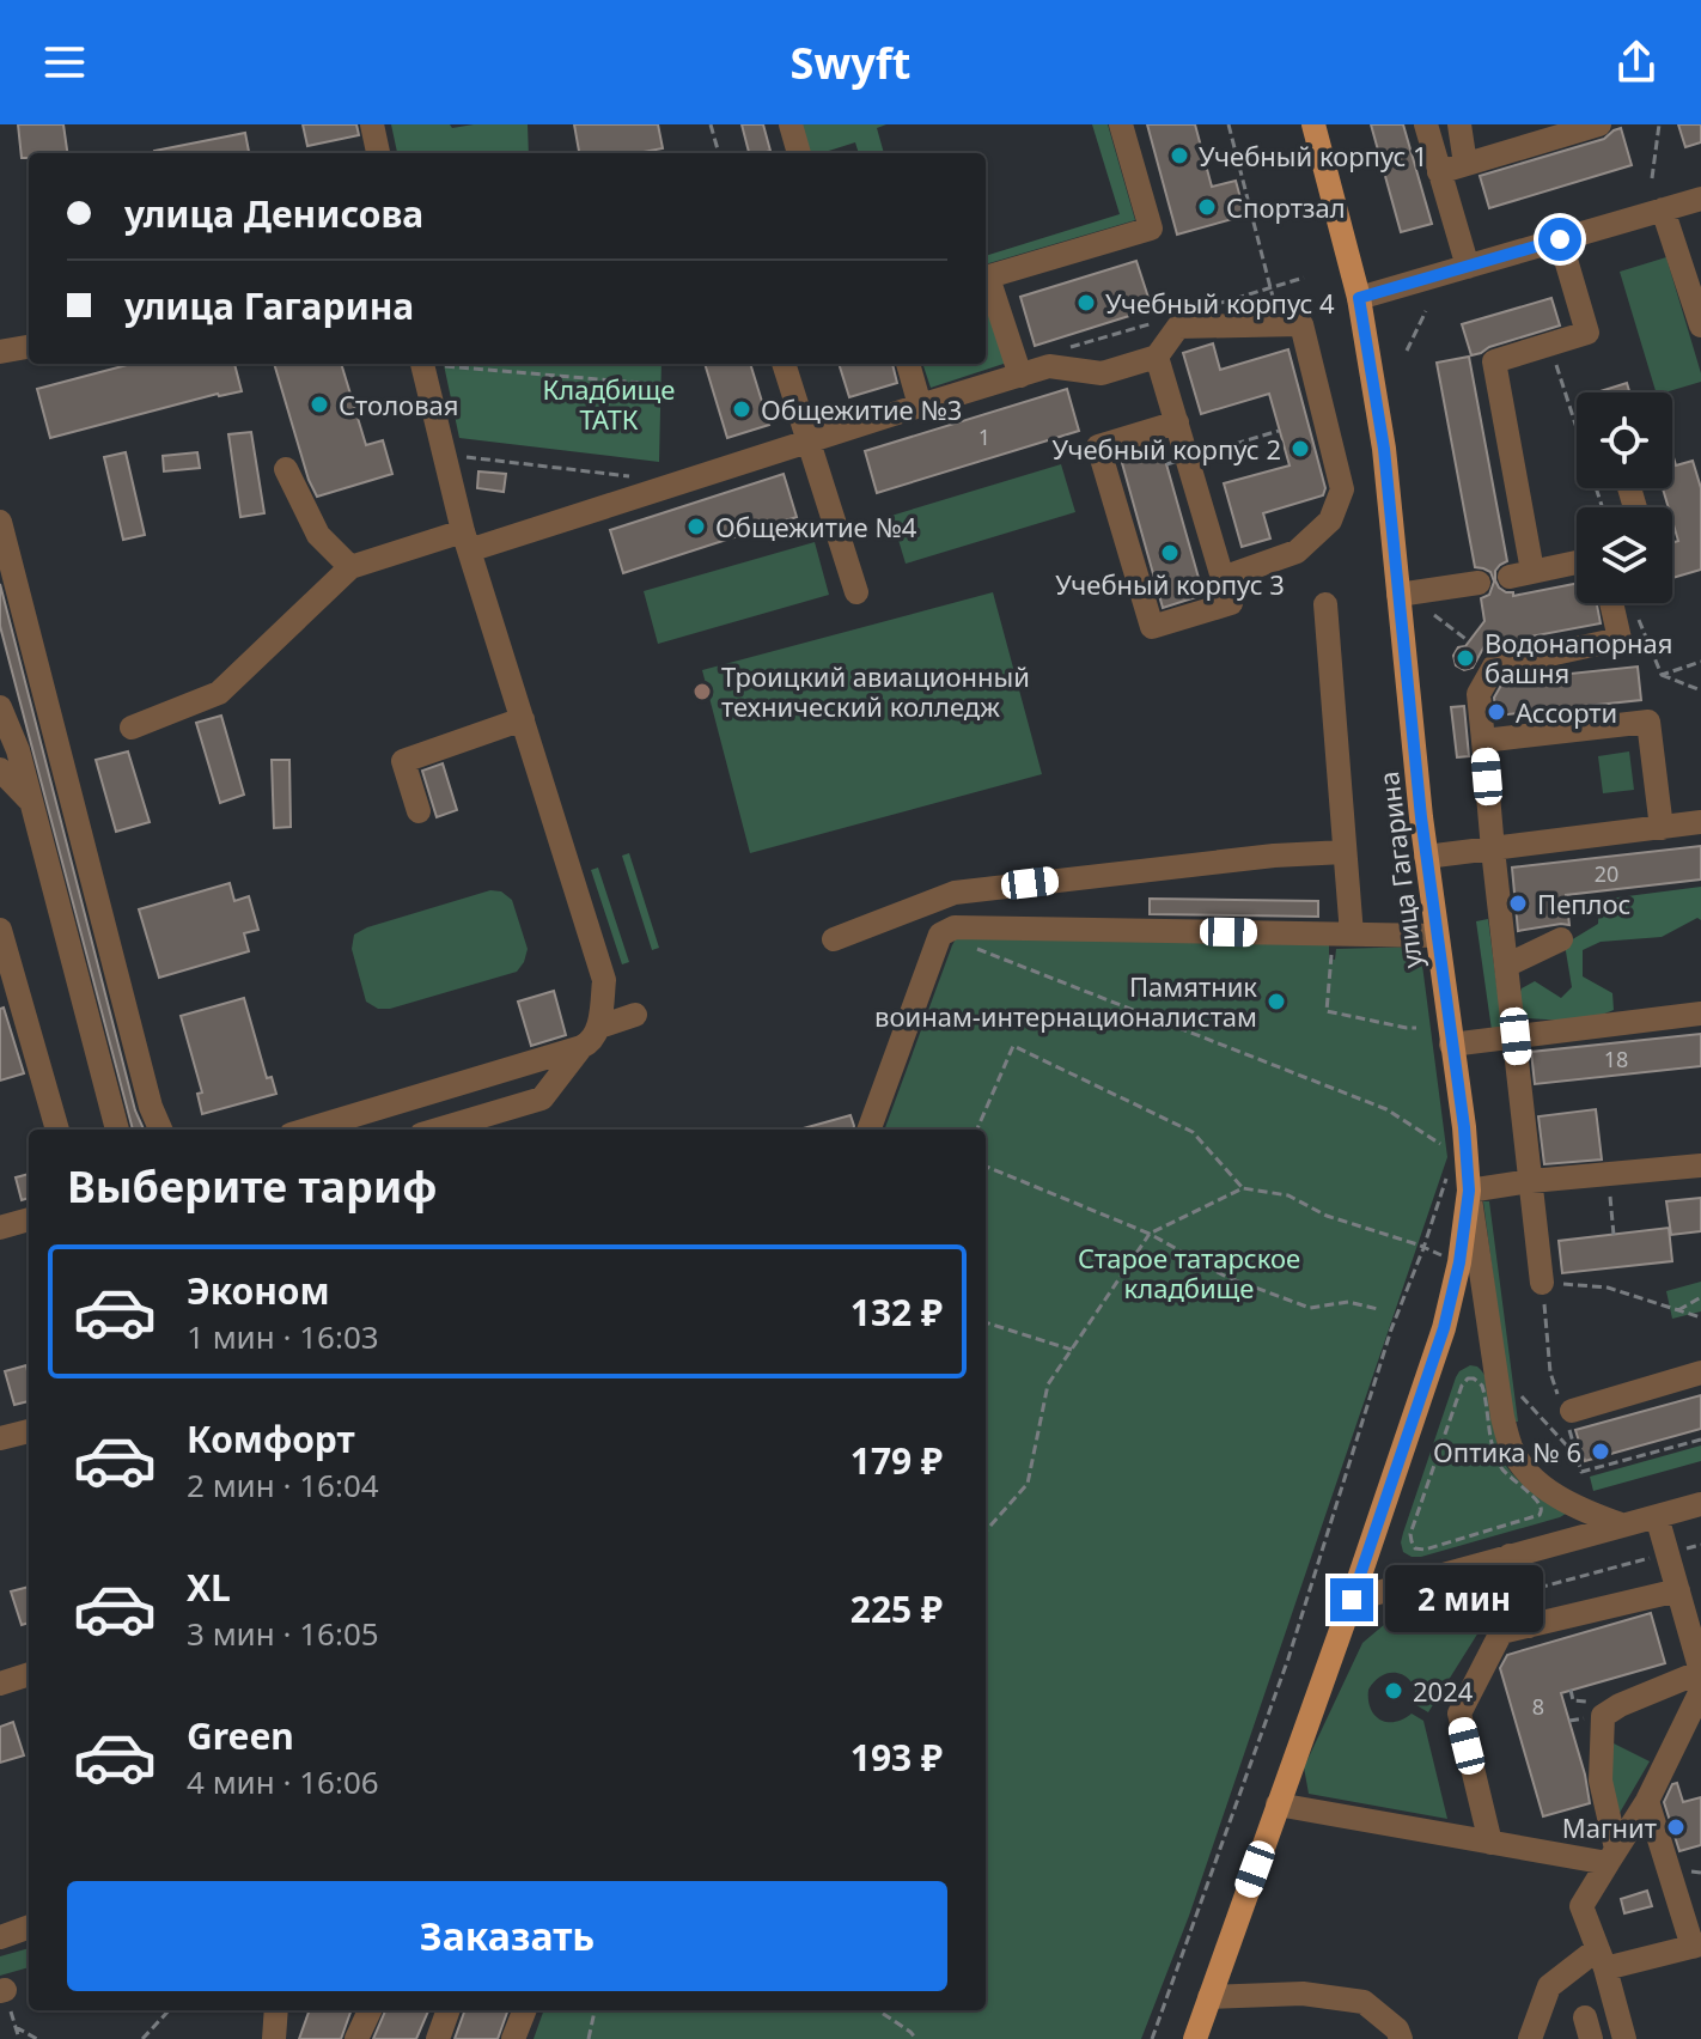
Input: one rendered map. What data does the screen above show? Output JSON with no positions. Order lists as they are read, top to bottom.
{
  "streets": {
    "main road": ["улица Гагарина"]
  },
  "parks": ["Кладбище ТАТК", "Старое татарское кладбище"],
  "places": [
    "Учебный корпус 1",
    "Спортзал",
    "Учебный корпус 4",
    "Столовая",
    "Общежитие №3",
    "Учебный корпус 2",
    "Общежитие №4",
    "Учебный корпус 3",
    "Водонапорная башня",
    "Троицкий авиационный технический колледж",
    "Ассорти",
    "Пеплос",
    "Памятник воинам-интернационалистам",
    "Оптика № 6",
    "2024",
    "Магнит"
  ],
  "house_numbers": [
    "1",
    "20",
    "18",
    "8"
  ],
  "page": {
    "header": "Swyft",
    "banner": ["улица Денисова", "улица Гагарина"],
    "heading": "Выберите тариф",
    "list": [
      {
        "name": "Эконом",
        "note": "1 мин · 16:03",
        "value": "132 ₽"
      },
      {
        "name": "Комфорт",
        "note": "2 мин · 16:04",
        "value": "179 ₽"
      },
      {
        "name": "XL",
        "note": "3 мин · 16:05",
        "value": "225 ₽"
      },
      {
        "name": "Green",
        "note": "4 мин · 16:06",
        "value": "193 ₽"
      }
    ],
    "bubble": "2 мин",
    "buttons": "Заказать"
  }
}
